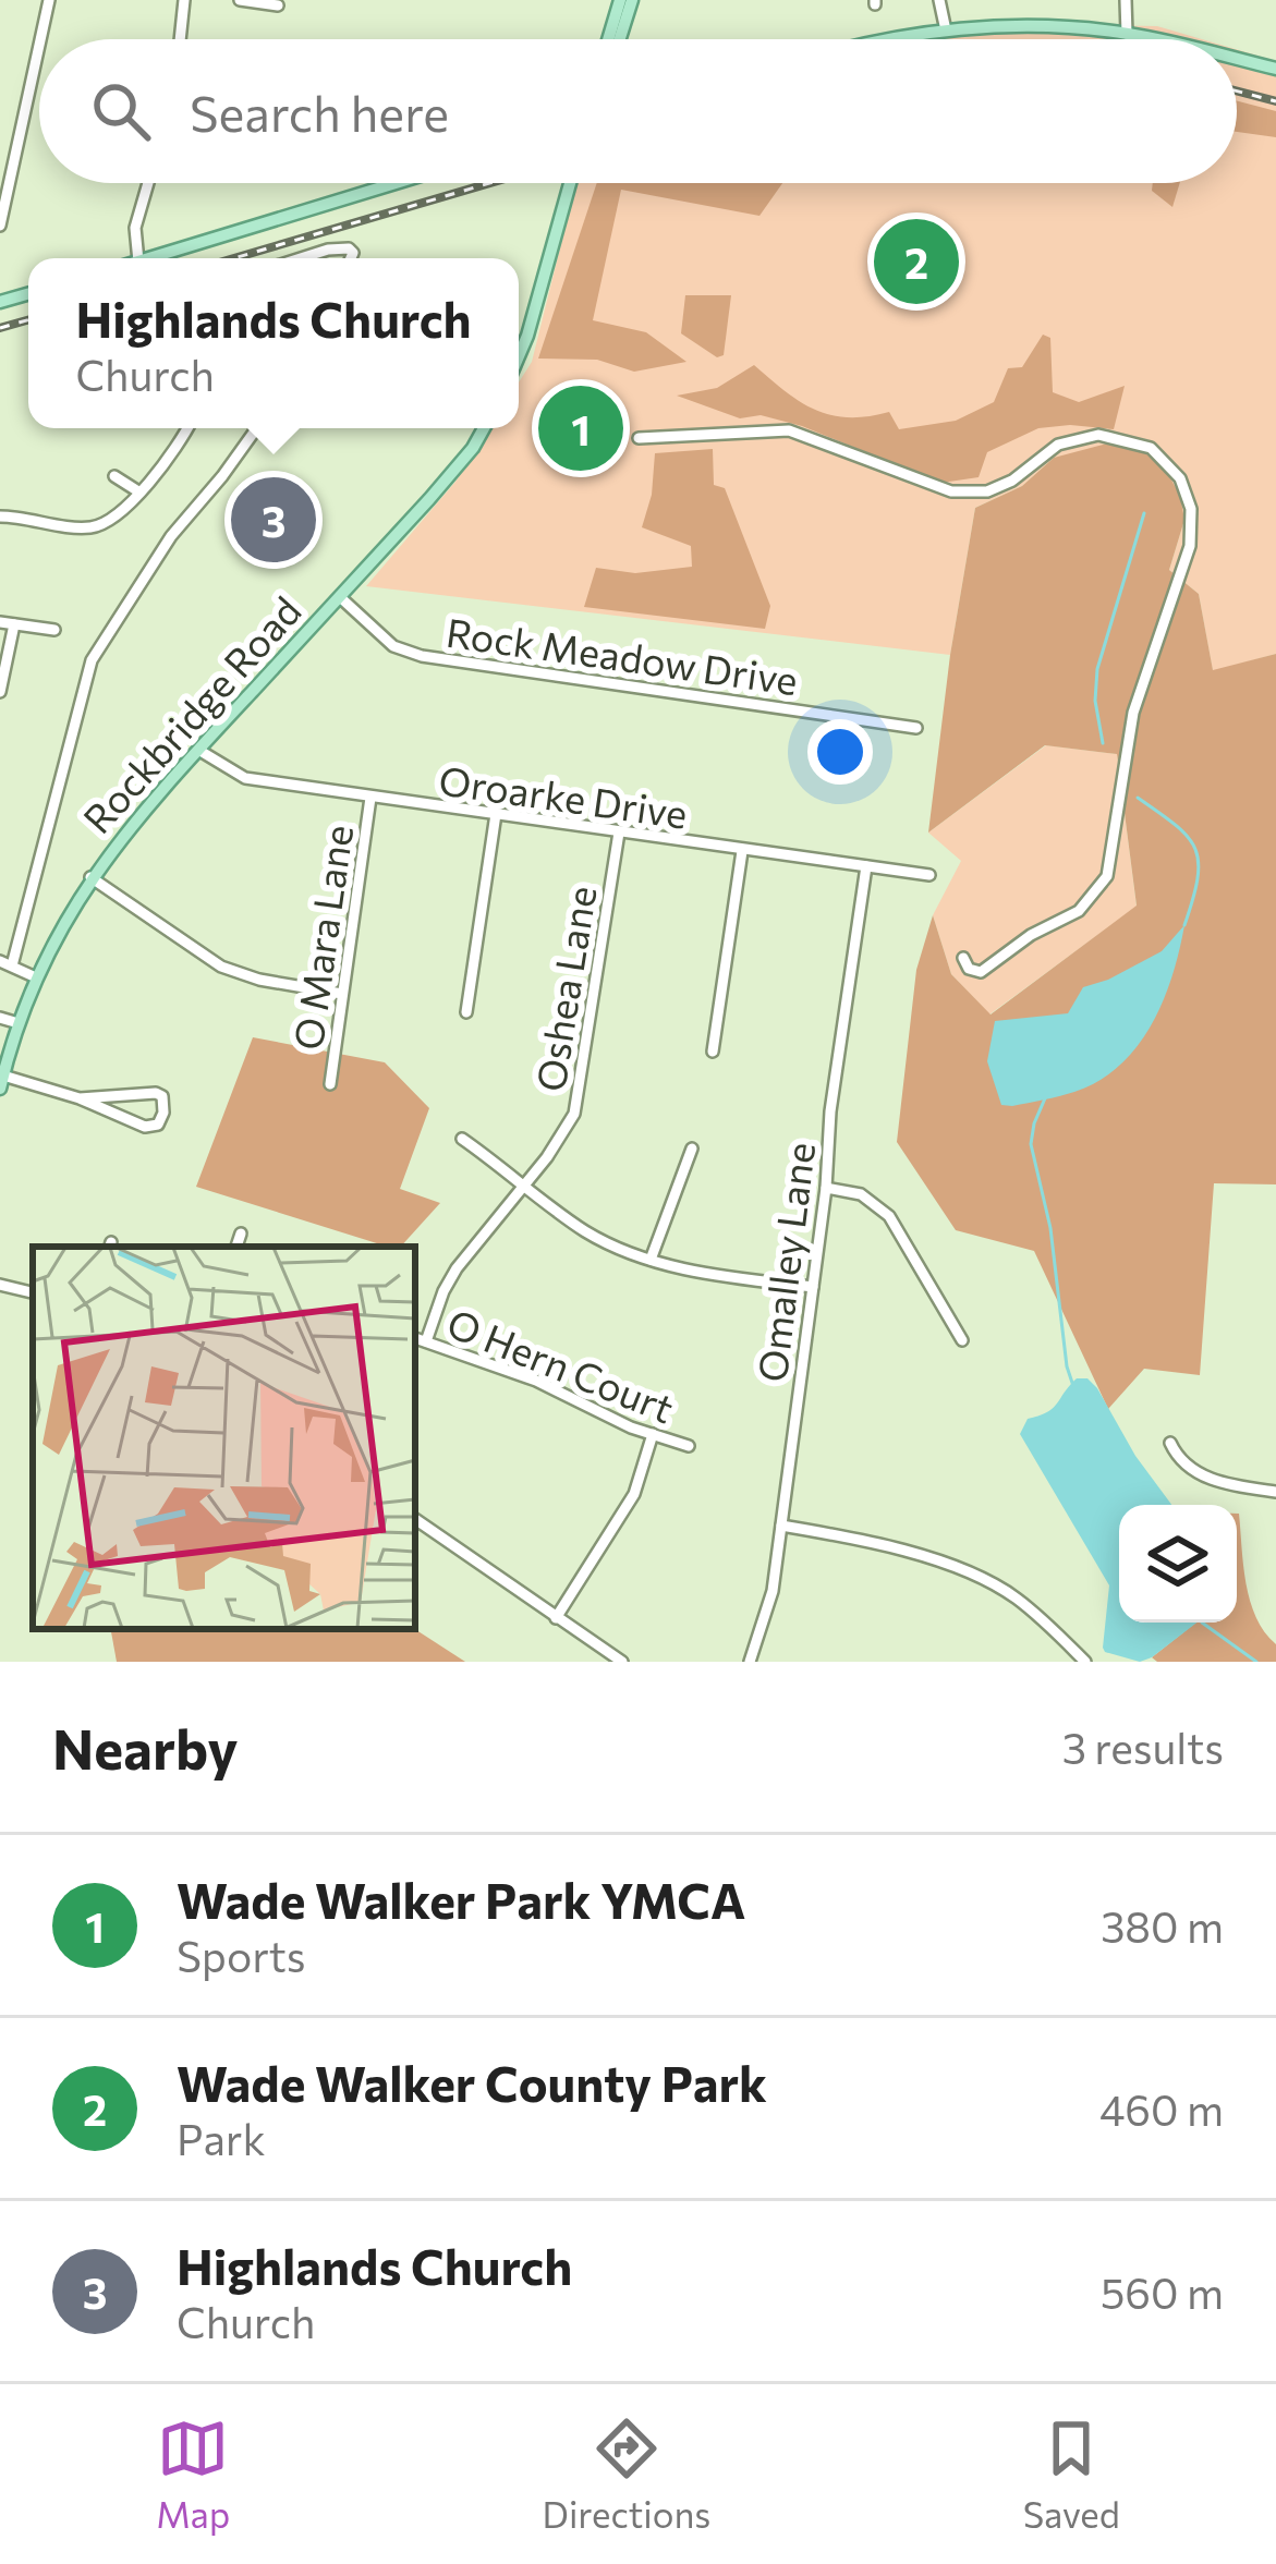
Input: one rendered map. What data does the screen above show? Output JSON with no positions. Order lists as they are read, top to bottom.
{
  "streets": {
    "main road": ["Rockbridge Road"],
    "street": [
      "Rock Meadow Drive",
      "Oroarke Drive",
      "O Mara Lane",
      "Oshea Lane",
      "Omalley Lane",
      "O Hern Court"
    ]
  },
  "crossings": [
    ["Rock Meadow Drive", "Rockbridge Road"],
    ["Rockbridge Road", "Oroarke Drive"],
    ["Oroarke Drive", "O Mara Lane"],
    ["Oroarke Drive", "Oshea Lane"],
    ["Oroarke Drive", "Omalley Lane"],
    ["Oshea Lane", "O Hern Court"]
  ],
  "page": {
    "search": "Search here",
    "pins": ["2", "1", "3"],
    "popup": ["Highlands Church", "Church"],
    "heading": ["Nearby", "3 results"],
    "list": [
      {
        "mark": "1",
        "name": "Wade Walker Park YMCA",
        "note": "Sports",
        "value": "380 m"
      },
      {
        "mark": "2",
        "name": "Wade Walker County Park",
        "note": "Park",
        "value": "460 m"
      },
      {
        "mark": "3",
        "name": "Highlands Church",
        "note": "Church",
        "value": "560 m"
      }
    ],
    "nav": ["Map", "Directions", "Saved"]
  }
}
